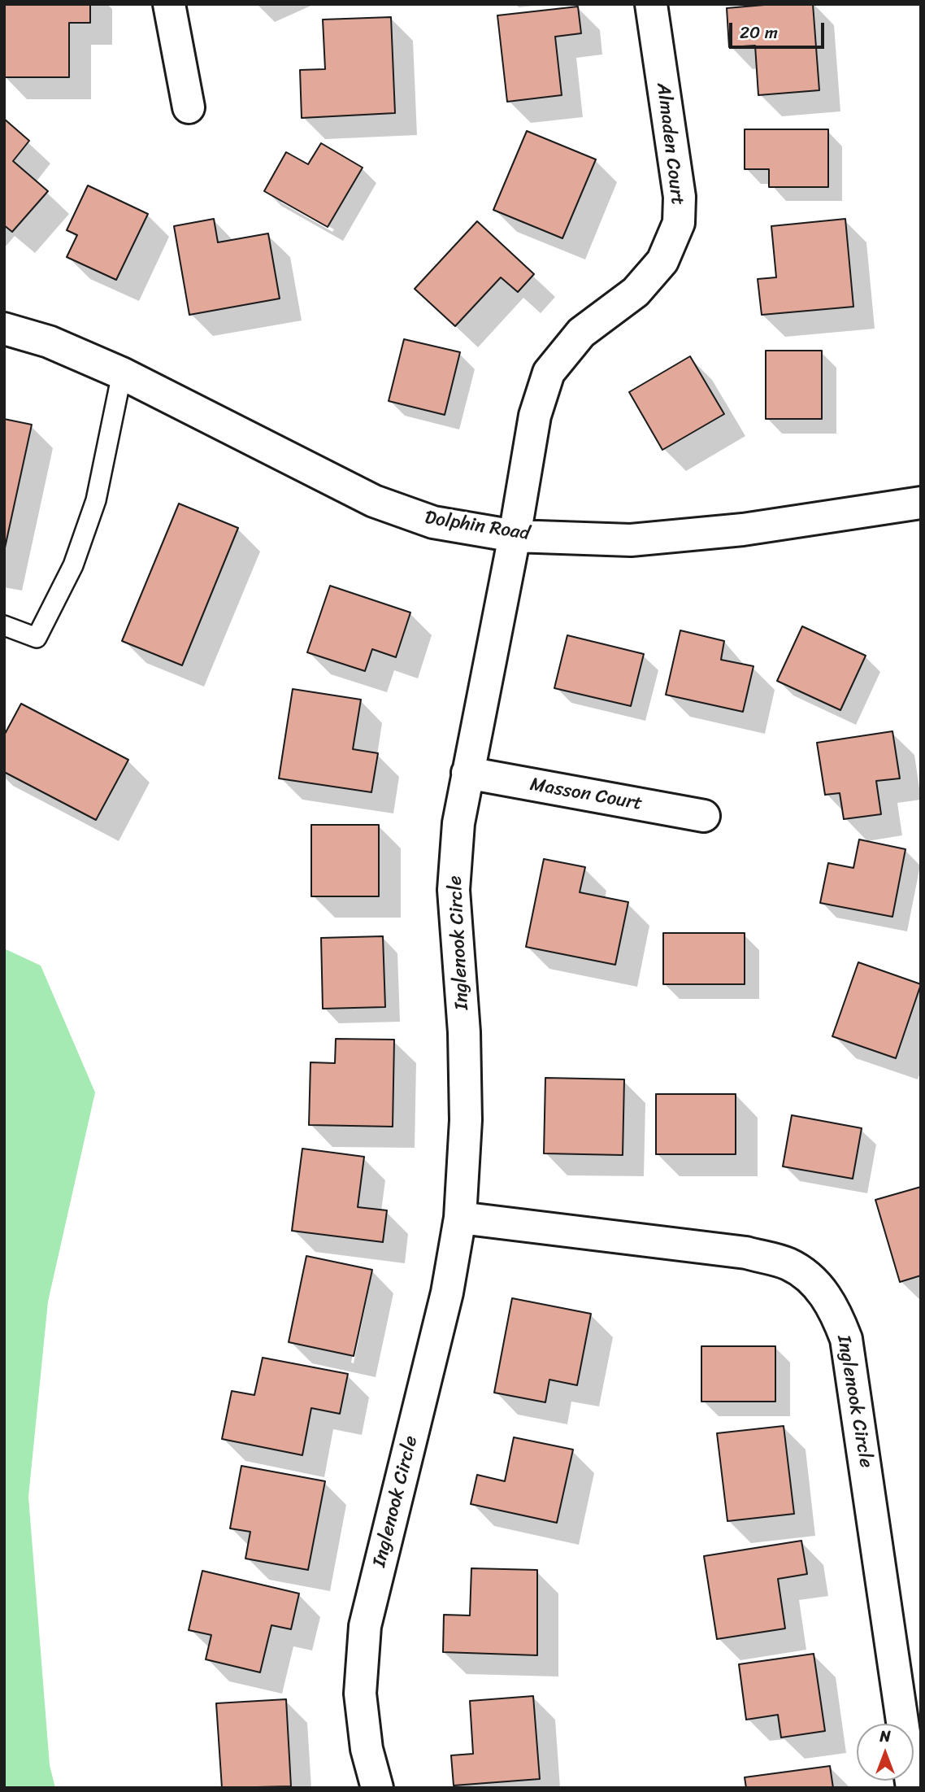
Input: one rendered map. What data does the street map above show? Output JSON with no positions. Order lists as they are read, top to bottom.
{
  "streets": {
    "street": [
      "Almaden Court",
      "Dolphin Road",
      "Masson Court",
      "Inglenook Circle"
    ]
  },
  "crossings": [
    ["Almaden Court", "Dolphin Road"],
    ["Almaden Court", "Inglenook Circle"],
    ["Dolphin Road", "Inglenook Circle"],
    ["Masson Court", "Inglenook Circle"]
  ],
  "scale_bar": "20 m",
  "north": "top"
}
